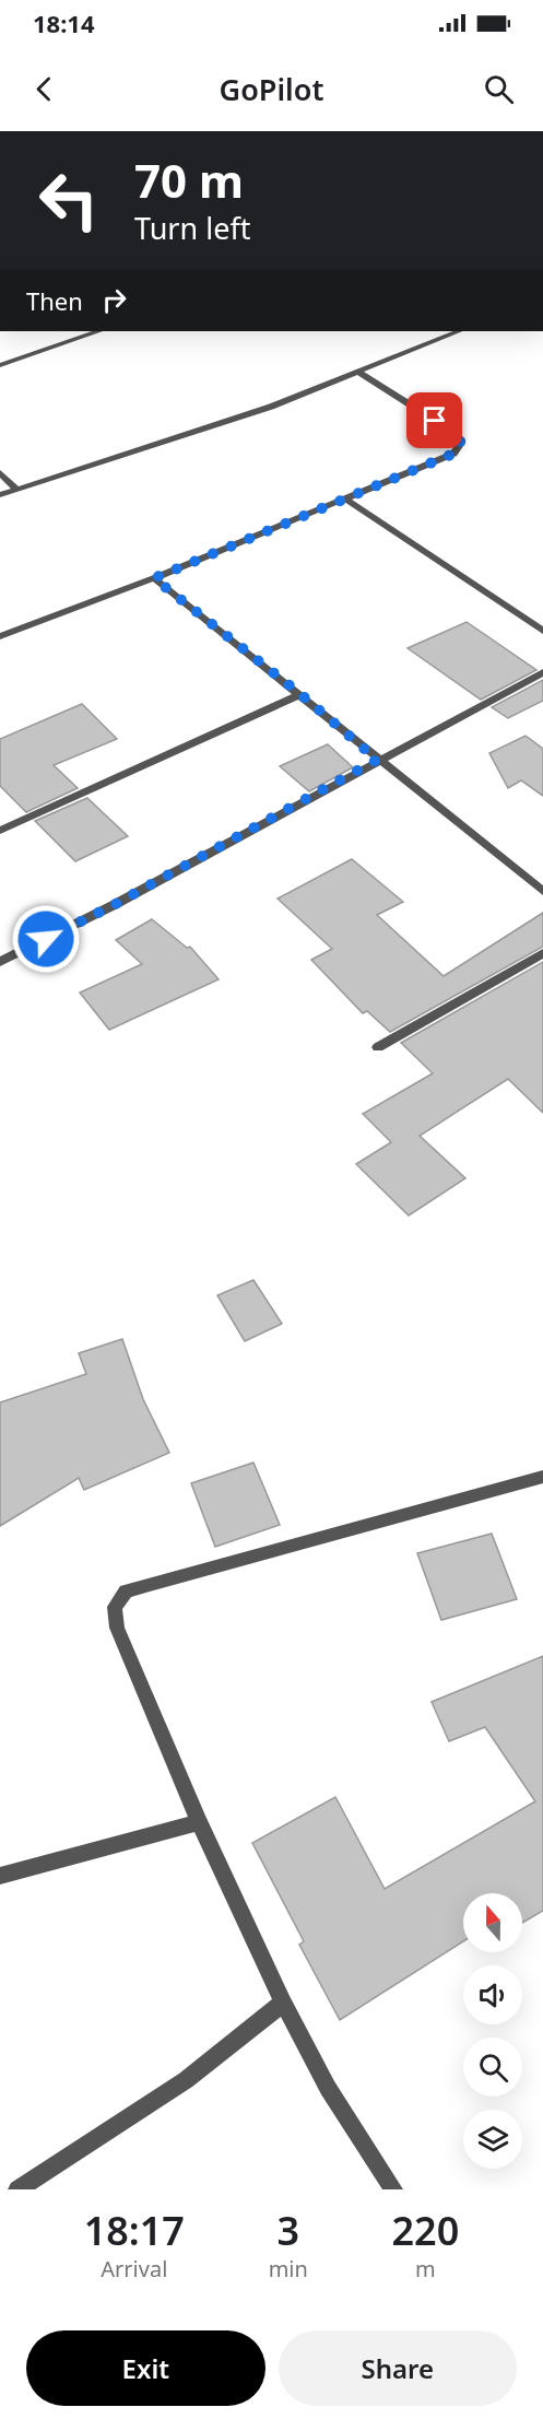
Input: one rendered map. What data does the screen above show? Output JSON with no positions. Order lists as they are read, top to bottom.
{
  "north": "top",
  "page": {
    "status": "18:14",
    "header": "GoPilot",
    "turn": ["70 m", "Turn left"],
    "then": "Then",
    "eta": [
      "18:17",
      "Arrival",
      "3",
      "min",
      "220",
      "m"
    ],
    "buttons": ["Exit", "Share"]
  }
}
